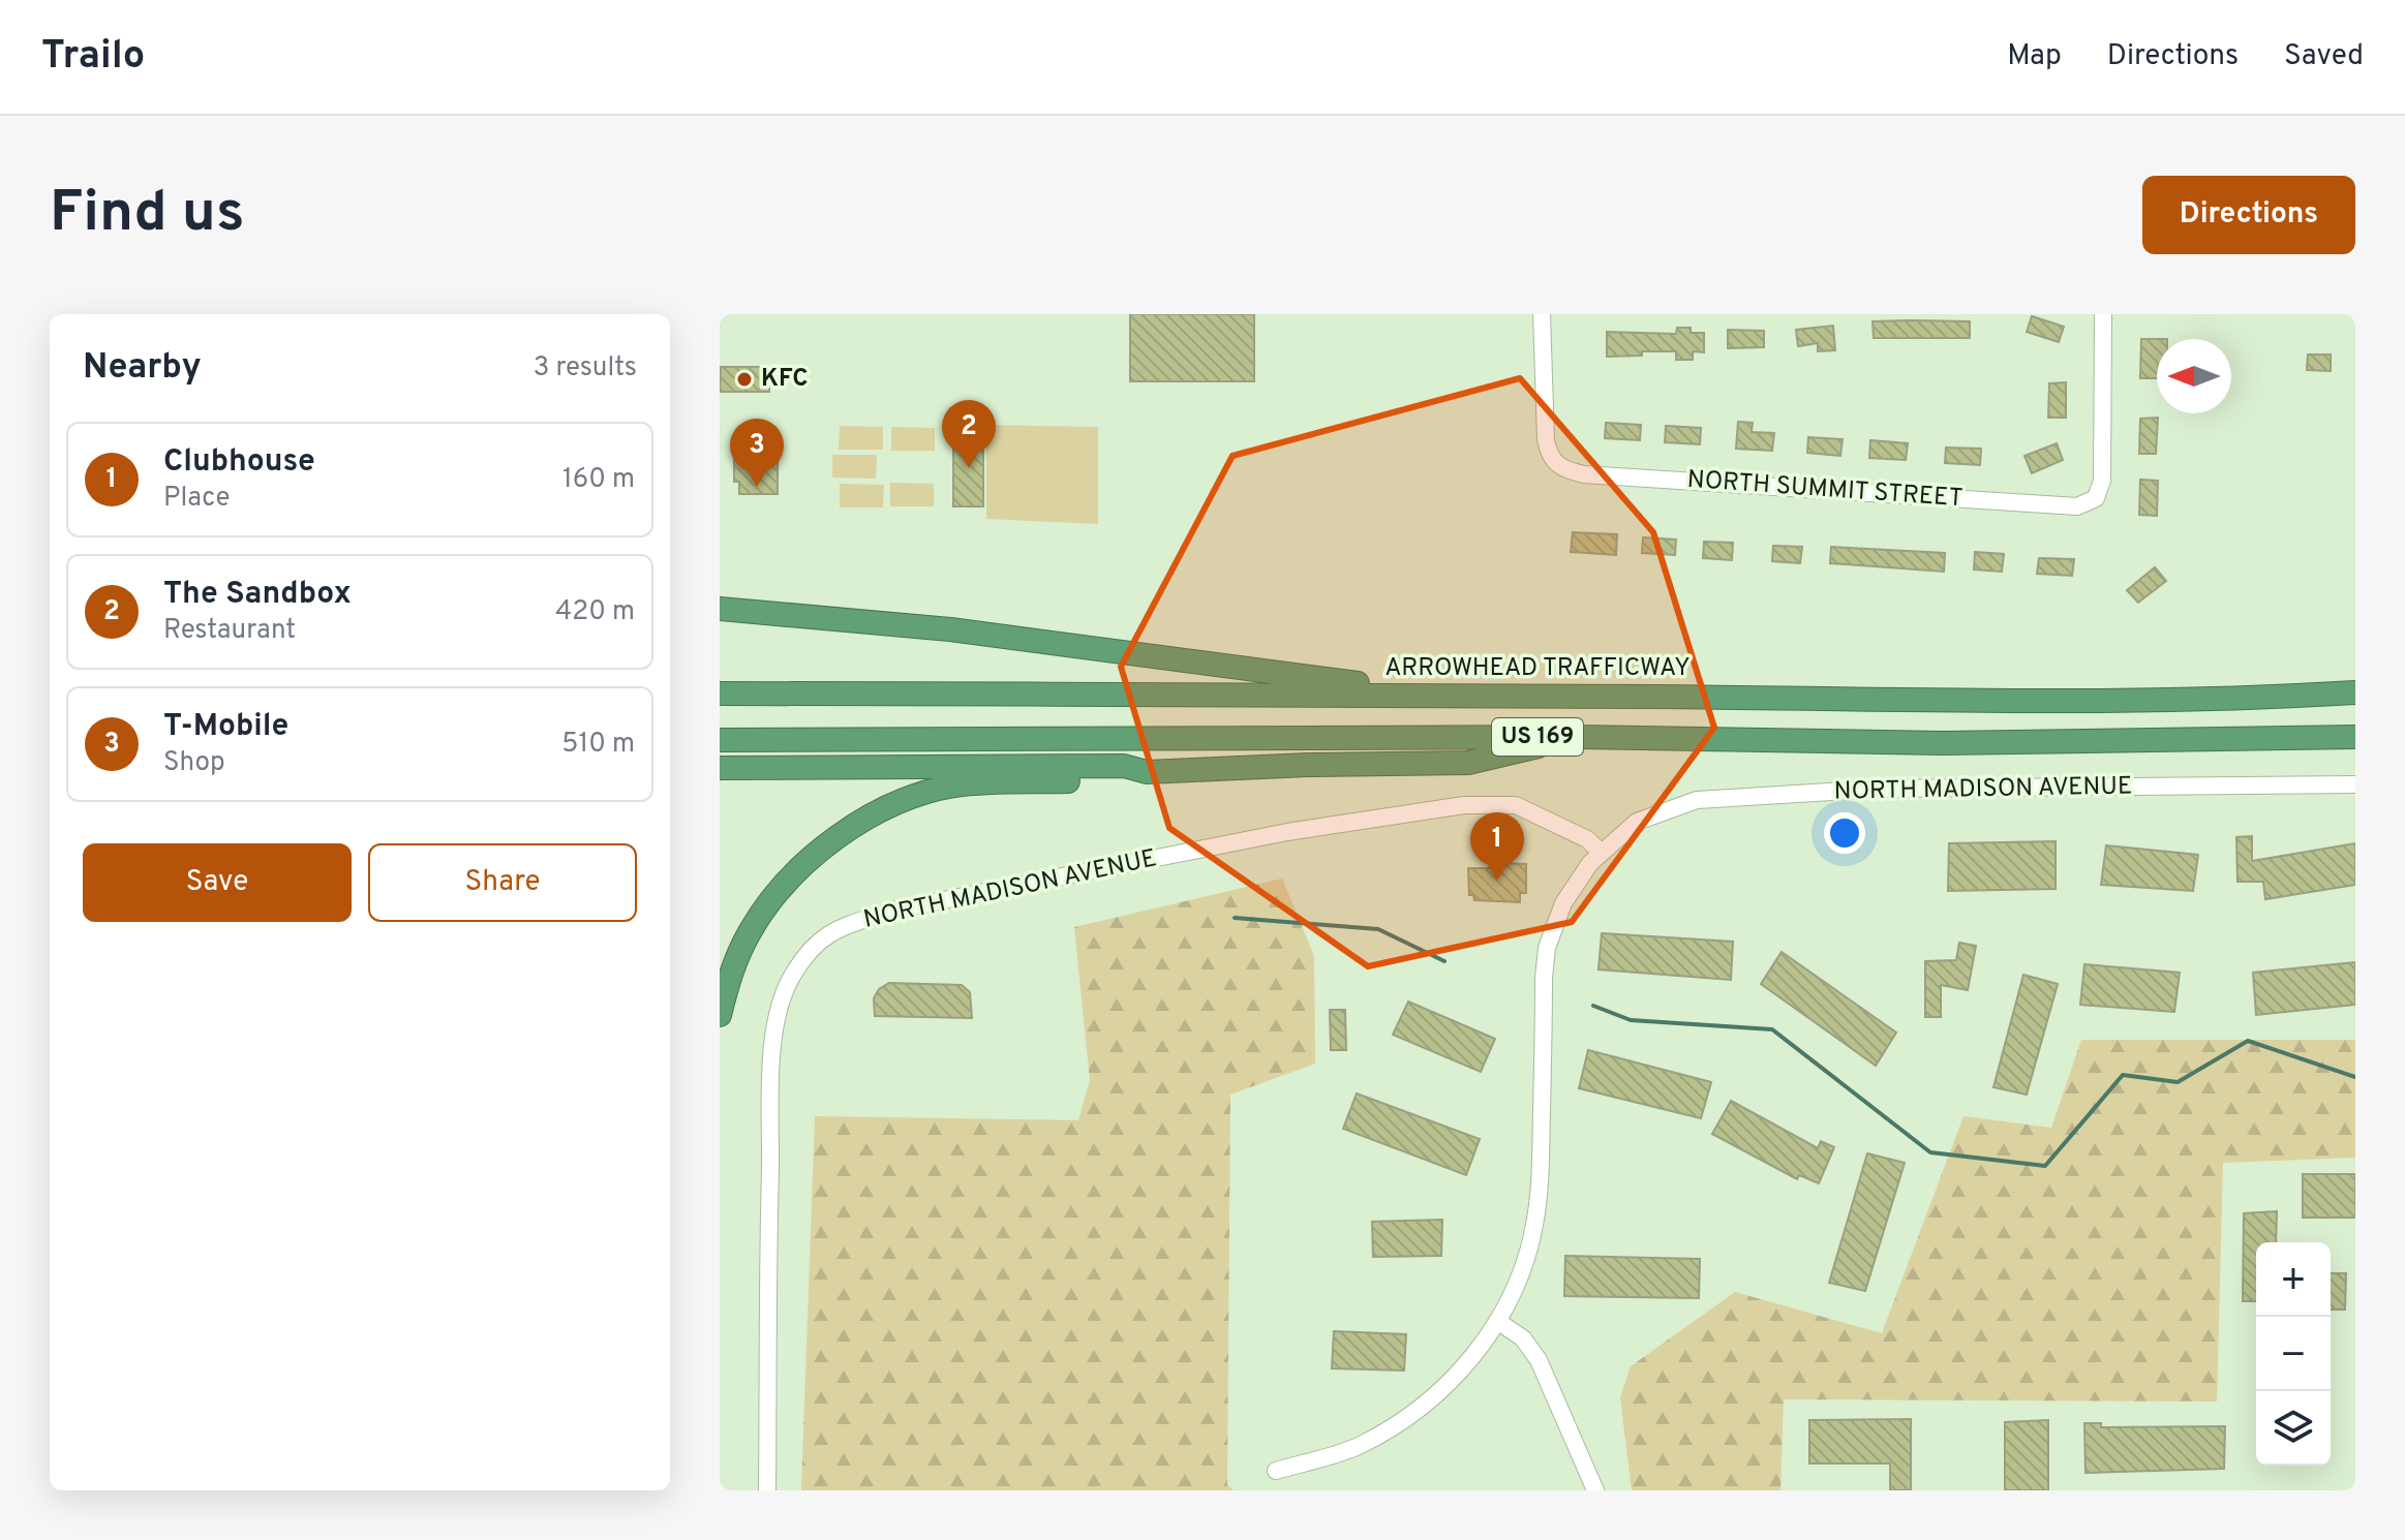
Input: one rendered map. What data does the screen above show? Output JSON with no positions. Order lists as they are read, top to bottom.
{
  "streets": {
    "highway": ["ARROWHEAD TRAFFICWAY", "US 169"],
    "street": ["NORTH SUMMIT STREET", "NORTH MADISON AVENUE"]
  },
  "places": ["KFC"],
  "north": "left",
  "page": {
    "header": "Trailo",
    "nav": ["Map", "Directions", "Saved"],
    "buttons": [
      "Directions",
      ["Save", "Share"]
    ],
    "title": "Find us",
    "heading": ["Nearby", "3 results"],
    "pins": ["2", "3", "1"],
    "list": [
      {
        "mark": "1",
        "name": "Clubhouse",
        "note": "Place",
        "value": "160 m"
      },
      {
        "mark": "2",
        "name": "The Sandbox",
        "note": "Restaurant",
        "value": "420 m"
      },
      {
        "mark": "3",
        "name": "T-Mobile",
        "note": "Shop",
        "value": "510 m"
      }
    ],
    "map_buttons": ["+", "−"]
  }
}
